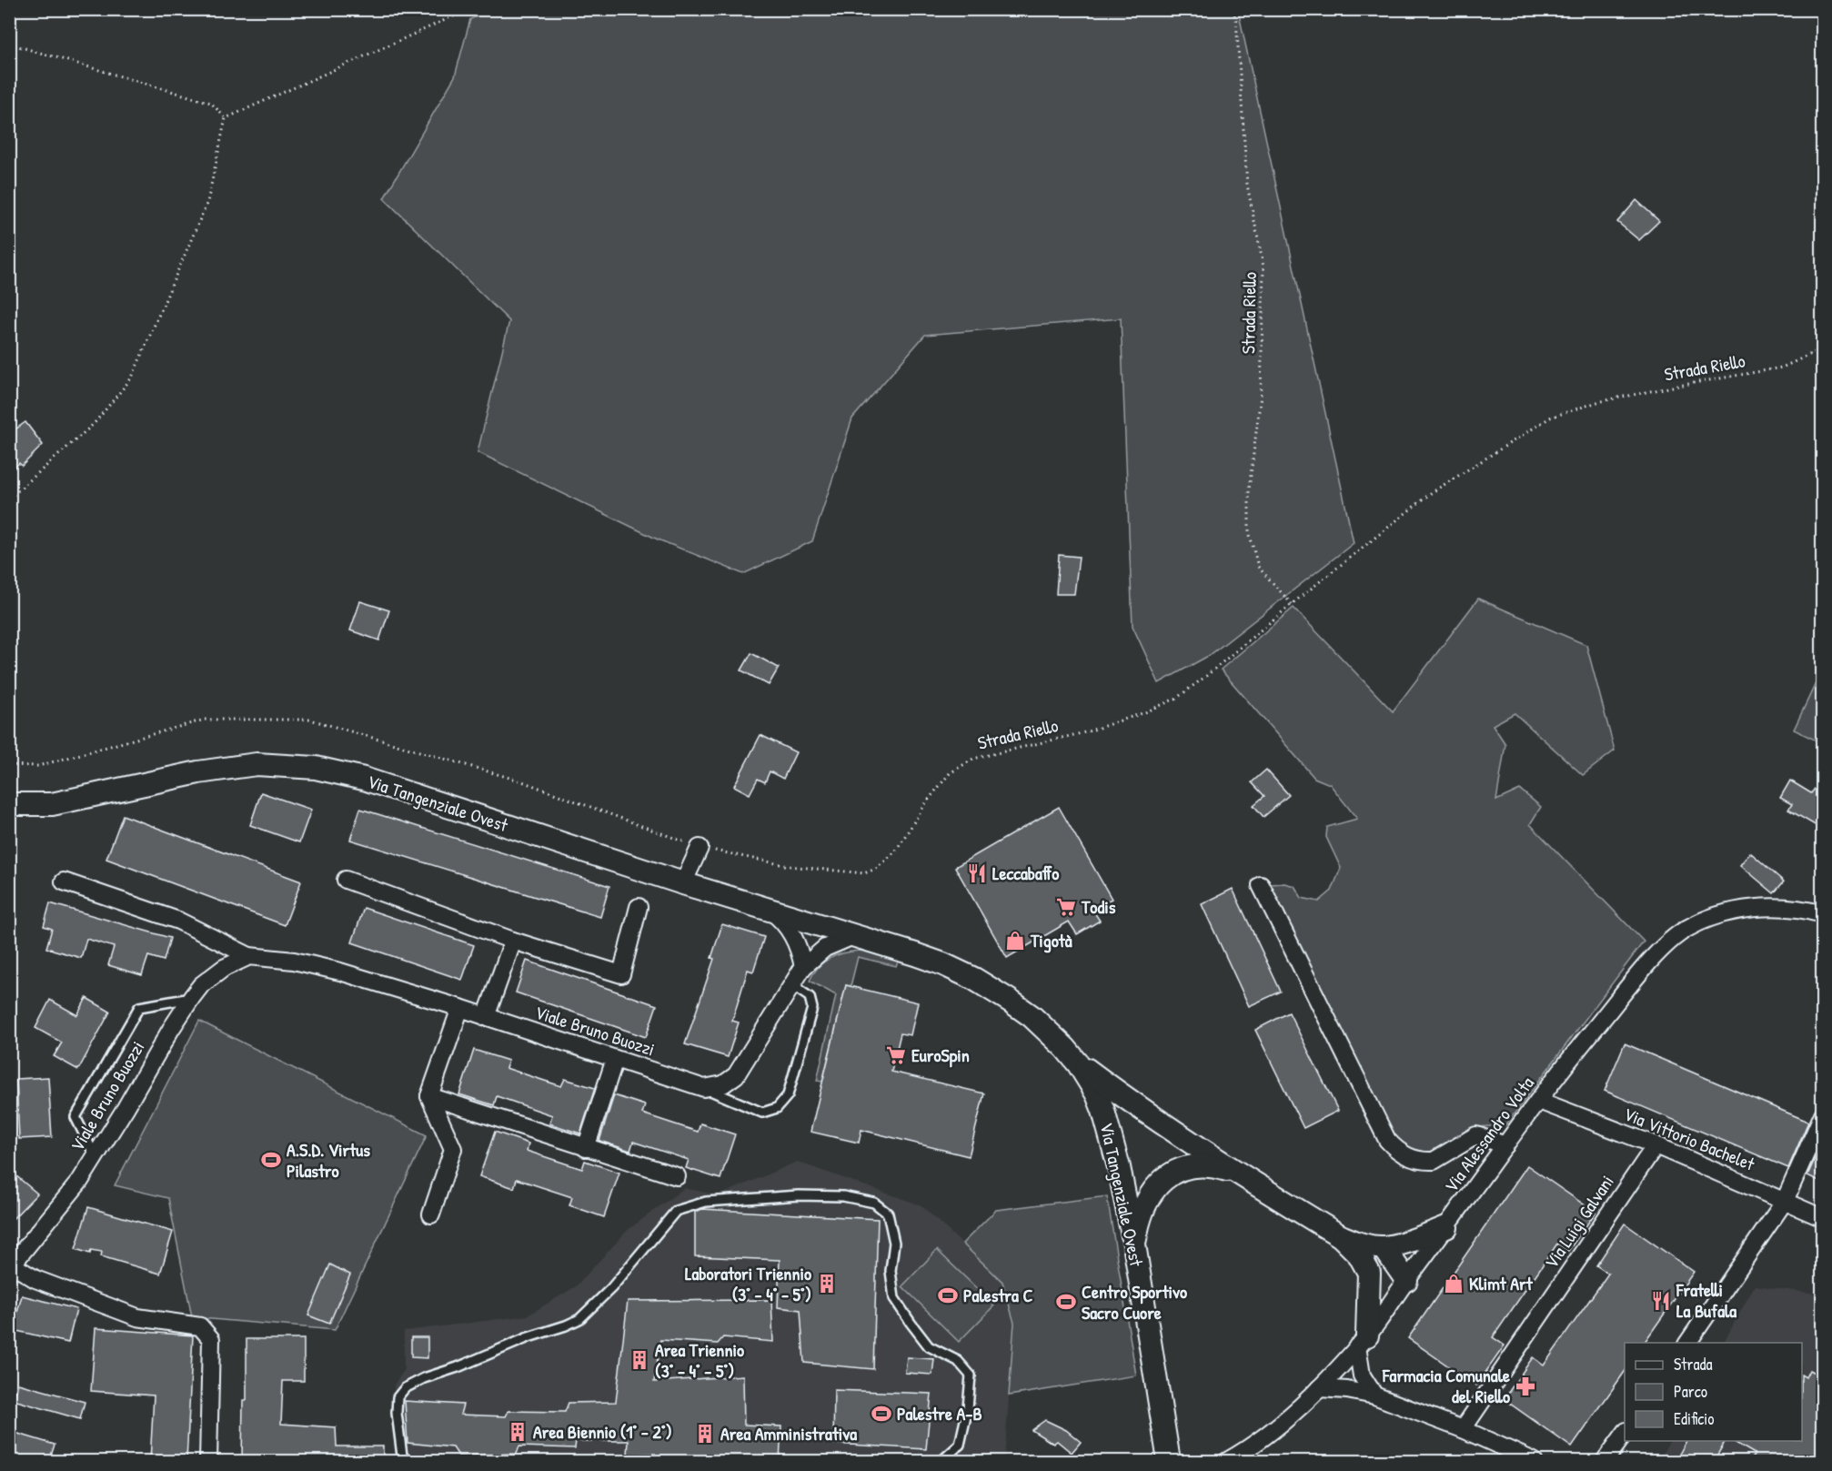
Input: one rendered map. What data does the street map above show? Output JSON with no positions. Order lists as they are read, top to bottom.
{
  "streets": {
    "main road": ["Via Tangenziale Ovest"],
    "street": [
      "Viale Bruno Buozzi",
      "Via Alessandro Volta",
      "Via Vittorio Bachelet",
      "Via Luigi Galvani"
    ],
    "path": ["Strada Riello"]
  },
  "crossings": [
    ["Via Alessandro Volta", "Via Vittorio Bachelet"],
    ["Via Vittorio Bachelet", "Via Luigi Galvani"]
  ],
  "places": {
    "restaurant": ["Leccabaffo", "Fratelli La Bufala"],
    "supermarket": ["Todis", "EuroSpin"],
    "shop": ["Tigotà", "Klimt Art"],
    "sports": [
      "A.S.D. Virtus Pilastro",
      "Palestra C",
      "Centro Sportivo Sacro Cuore",
      "Palestre A-B"
    ],
    "building": [
      "Laboratori Triennio (3° - 4° - 5°)",
      "Area Triennio (3° - 4° - 5°)",
      "Area Biennio (1° - 2°)",
      "Area Amministrativa"
    ],
    "pharmacy": ["Farmacia Comunale del Riello"]
  },
  "legend": ["Strada", "Parco", "Edificio"]
}
